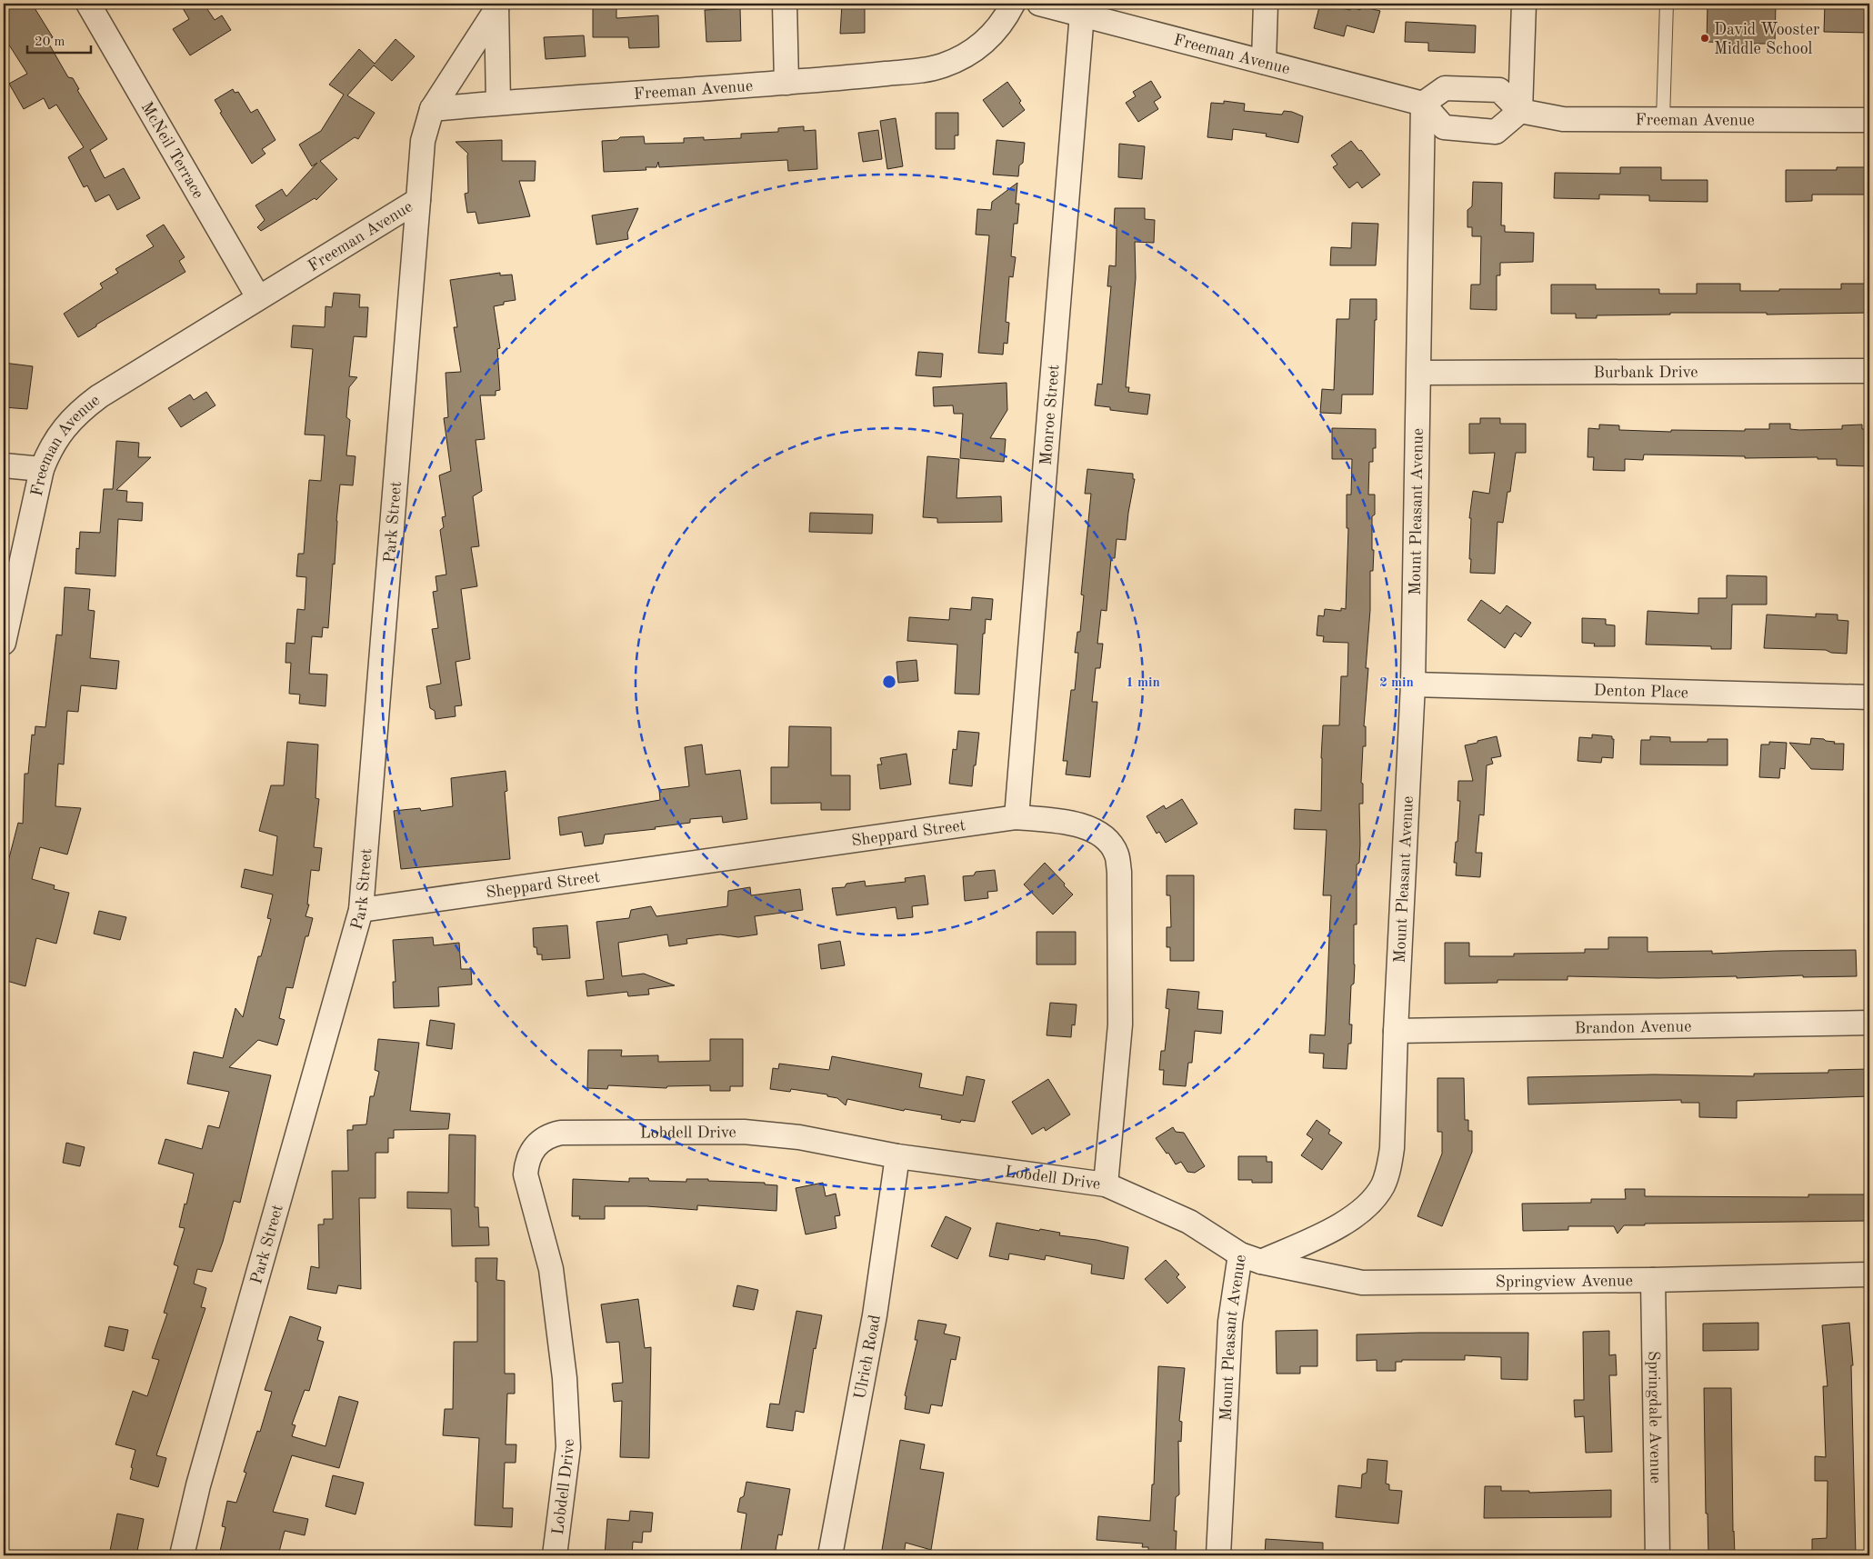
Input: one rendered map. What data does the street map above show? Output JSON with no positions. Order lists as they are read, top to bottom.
{
  "streets": {
    "street": [
      "Freeman Avenue",
      "McNeil Terrace",
      "Burbank Drive",
      "Monroe Street",
      "Mount Pleasant Avenue",
      "Park Street",
      "Denton Place",
      "Sheppard Street",
      "Brandon Avenue",
      "Lobdell Drive",
      "Springview Avenue",
      "Ulrich Road",
      "Springdale Avenue"
    ]
  },
  "crossings": [
    ["Freeman Avenue", "McNeil Terrace"],
    ["Freeman Avenue", "Monroe Street"],
    ["Freeman Avenue", "Mount Pleasant Avenue"],
    ["Freeman Avenue", "Park Street"],
    ["Burbank Drive", "Mount Pleasant Avenue"],
    ["Monroe Street", "Sheppard Street"],
    ["Mount Pleasant Avenue", "Denton Place"],
    ["Mount Pleasant Avenue", "Brandon Avenue"],
    ["Mount Pleasant Avenue", "Lobdell Drive"],
    ["Mount Pleasant Avenue", "Springview Avenue"],
    ["Park Street", "Sheppard Street"],
    ["Sheppard Street", "Lobdell Drive"],
    ["Lobdell Drive", "Springview Avenue"],
    ["Lobdell Drive", "Ulrich Road"],
    ["Springview Avenue", "Springdale Avenue"]
  ],
  "places": ["David Wooster Middle School"],
  "scale_bar": "20 m",
  "rings": ["1 min", "2 min"]
}
